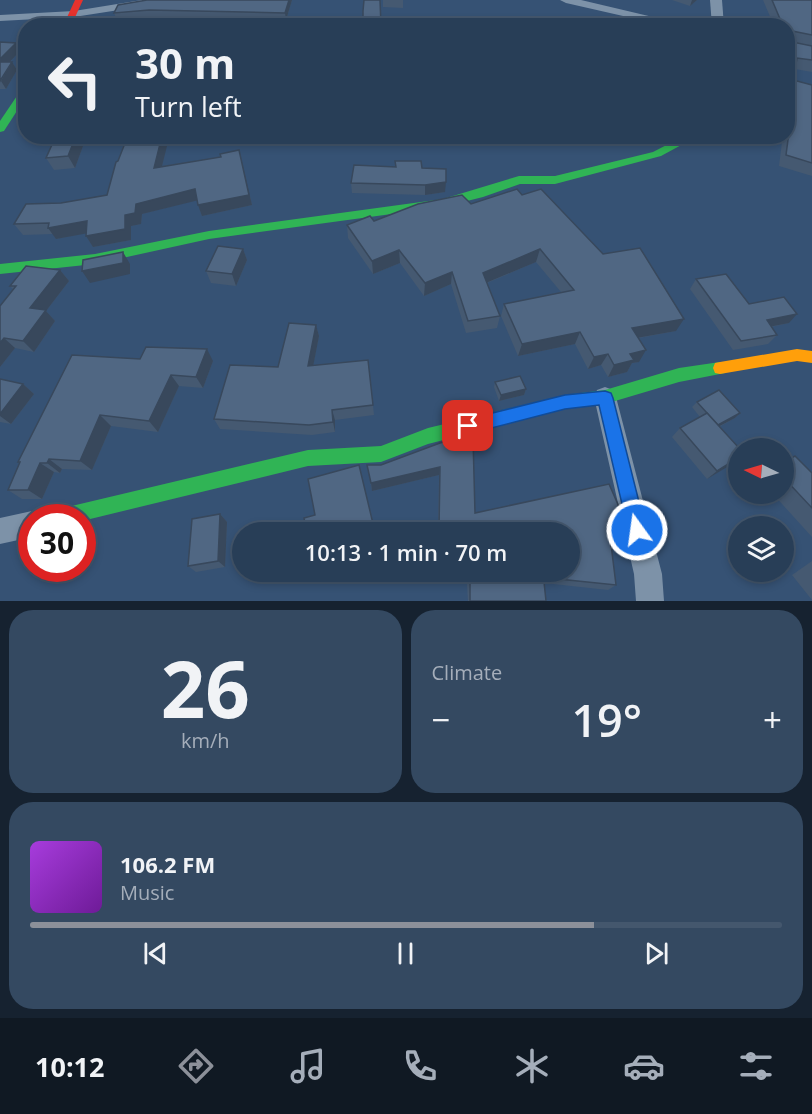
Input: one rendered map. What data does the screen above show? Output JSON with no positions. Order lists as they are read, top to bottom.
{
  "north": "left",
  "page": {
    "turn": ["30 m", "Turn left"],
    "limit": "30",
    "trip": "10:13 · 1 min · 70 m",
    "tile": [
      ["26", "km/h"],
      "Climate"
    ],
    "heat": ["−", "19°", "+"],
    "song": ["106.2 FM", "Music"],
    "tabs": "10:12"
  }
}
